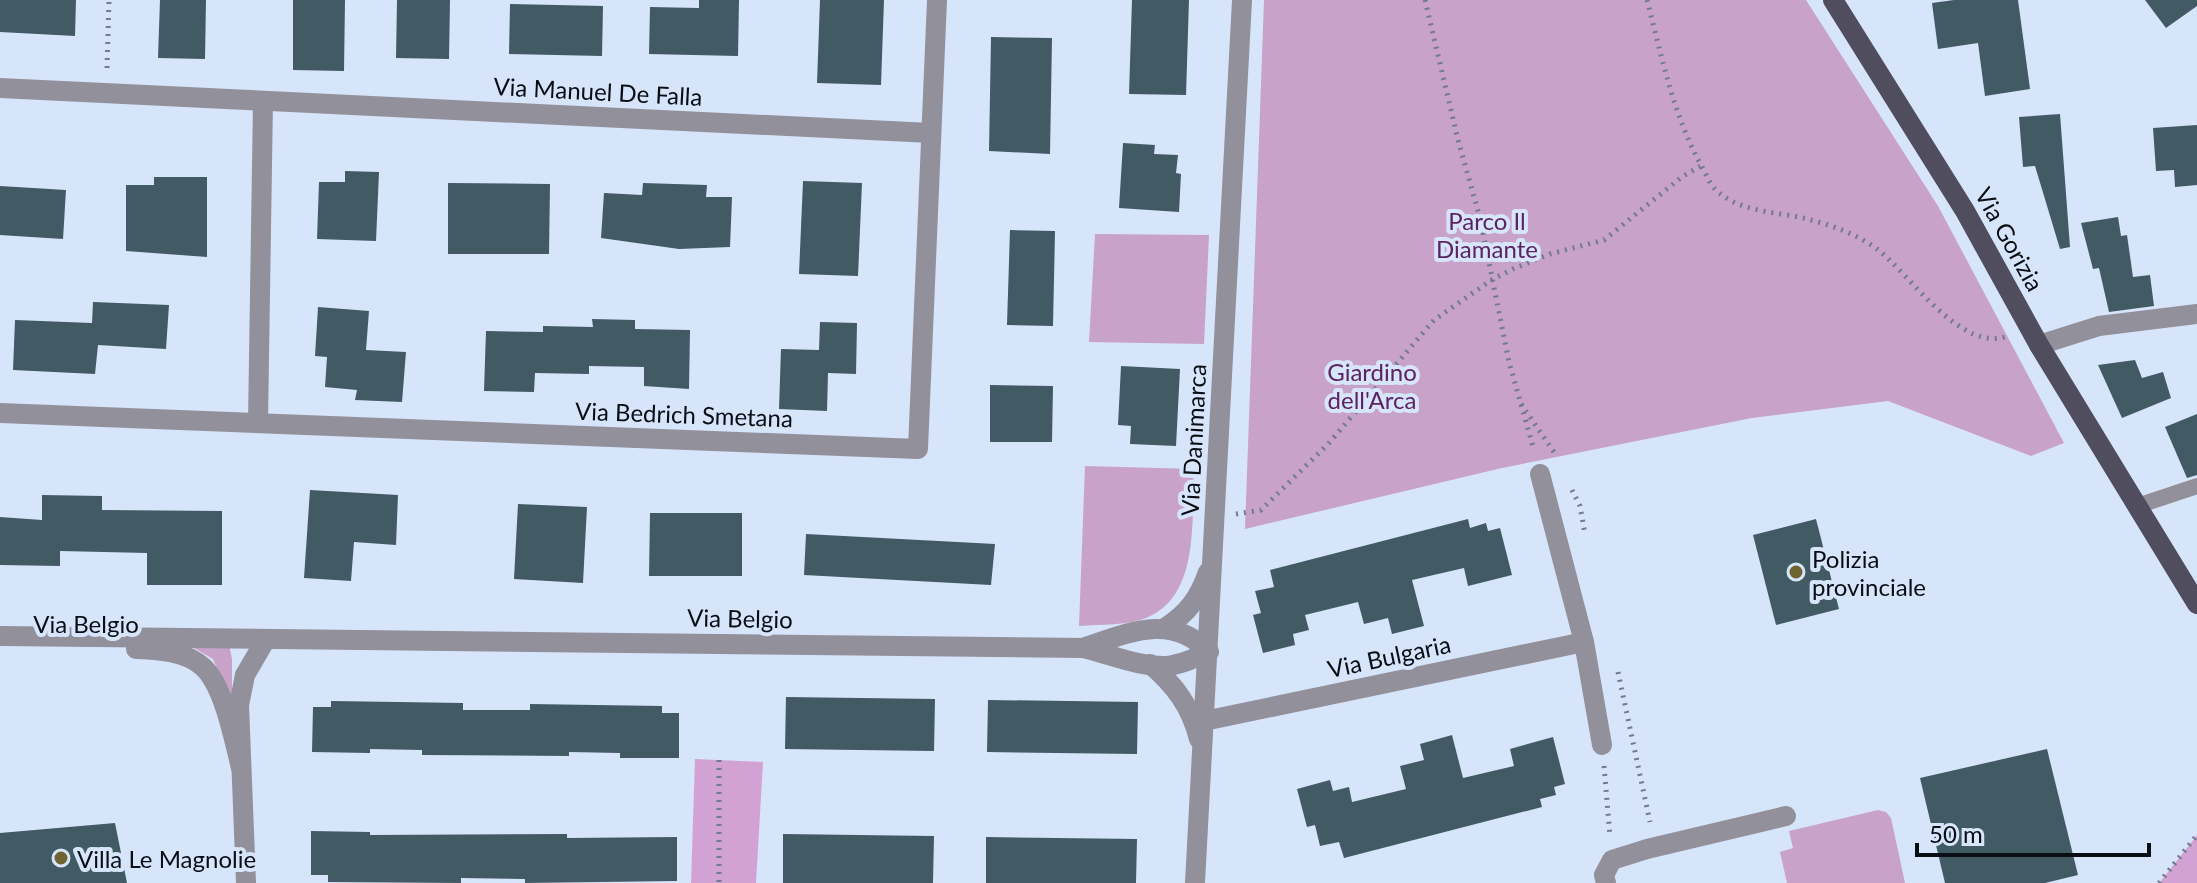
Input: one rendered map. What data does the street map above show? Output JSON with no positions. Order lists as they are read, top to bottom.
{
  "streets": {
    "main road": ["Via Gorizia"],
    "street": [
      "Via Manuel De Falla",
      "Via Bedrich Smetana",
      "Via Danimarca",
      "Via Belgio",
      "Via Bulgaria"
    ]
  },
  "crossings": [
    ["Via Manuel De Falla", "Via Bedrich Smetana"],
    ["Via Danimarca", "Via Belgio"],
    ["Via Danimarca", "Via Bulgaria"]
  ],
  "parks": ["Parco Il Diamante", "Giardino dell'Arca"],
  "places": ["Polizia provinciale", "Villa Le Magnolie"],
  "scale_bar": "50 m"
}
